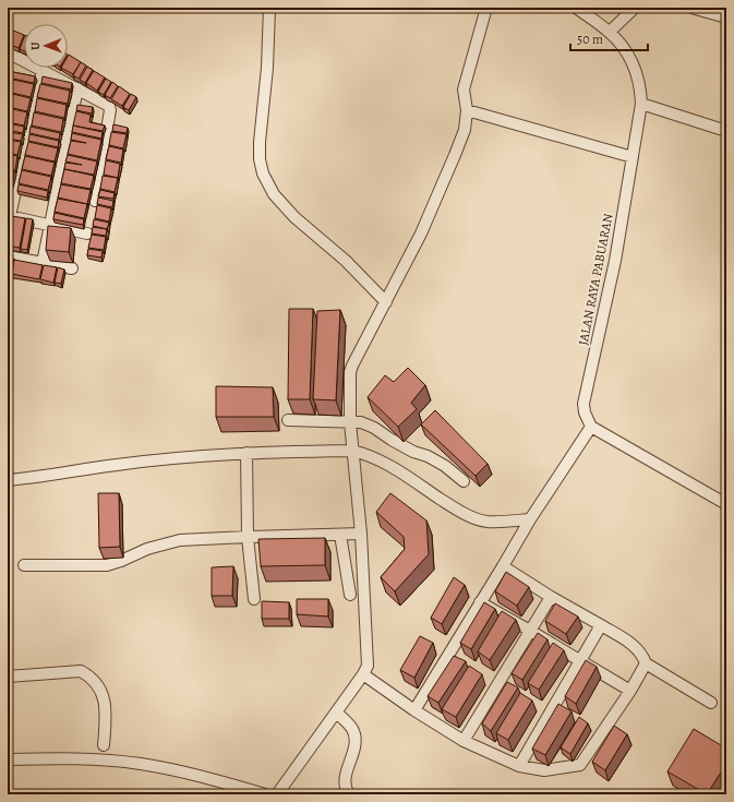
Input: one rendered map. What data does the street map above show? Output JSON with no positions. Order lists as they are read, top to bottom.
{
  "streets": {
    "street": ["JALAN RAYA PABUARAN"]
  },
  "scale_bar": "50 m",
  "north": "left"
}
